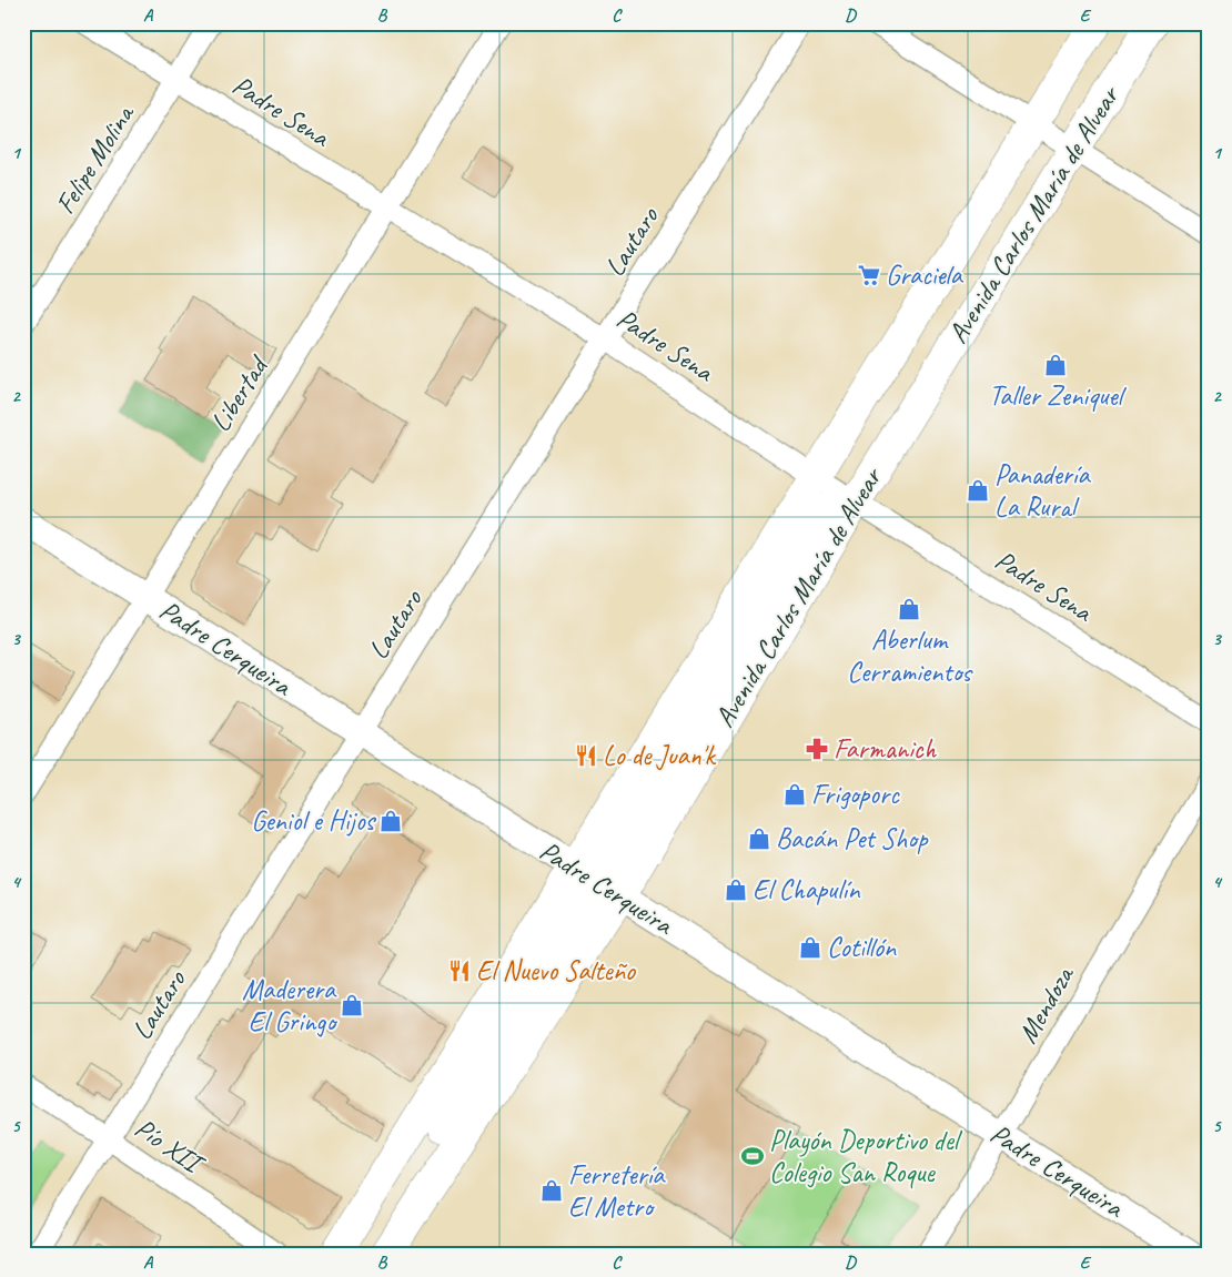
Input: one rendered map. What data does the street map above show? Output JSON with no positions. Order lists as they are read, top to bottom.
{
  "streets": {
    "main road": ["Avenida Carlos María de Alvear"],
    "street": [
      "Padre Sena",
      "Felipe Molina",
      "Lautaro",
      "Libertad",
      "Padre Cerqueira",
      "Mendoza",
      "Pío XII"
    ]
  },
  "crossings": [
    ["Padre Sena", "Felipe Molina"],
    ["Padre Sena", "Avenida Carlos María de Alvear"],
    ["Padre Sena", "Lautaro"],
    ["Padre Sena", "Libertad"],
    ["Avenida Carlos María de Alvear", "Padre Cerqueira"],
    ["Lautaro", "Padre Cerqueira"],
    ["Lautaro", "Pío XII"],
    ["Libertad", "Padre Cerqueira"],
    ["Padre Cerqueira", "Mendoza"]
  ],
  "places": {
    "supermarket": ["Graciela"],
    "shop": [
      "Taller Zeniquel",
      "Panadería La Rural",
      "Aberlum Cerramientos",
      "Frigoporc",
      "Geniol e Hijos",
      "Bacán Pet Shop",
      "El Chapulín",
      "Cotillón",
      "Maderera El Gringo",
      "Ferretería El Metro"
    ],
    "pharmacy": ["Farmanich"],
    "restaurant": ["Lo de Juan'k", "El Nuevo Salteño"],
    "sports": ["Playón Deportivo del Colegio San Roque"]
  },
  "grid": {
    "columns": [
      "A",
      "B",
      "C",
      "D",
      "E"
    ],
    "rows": [
      "1",
      "2",
      "3",
      "4",
      "5"
    ]
  }
}
